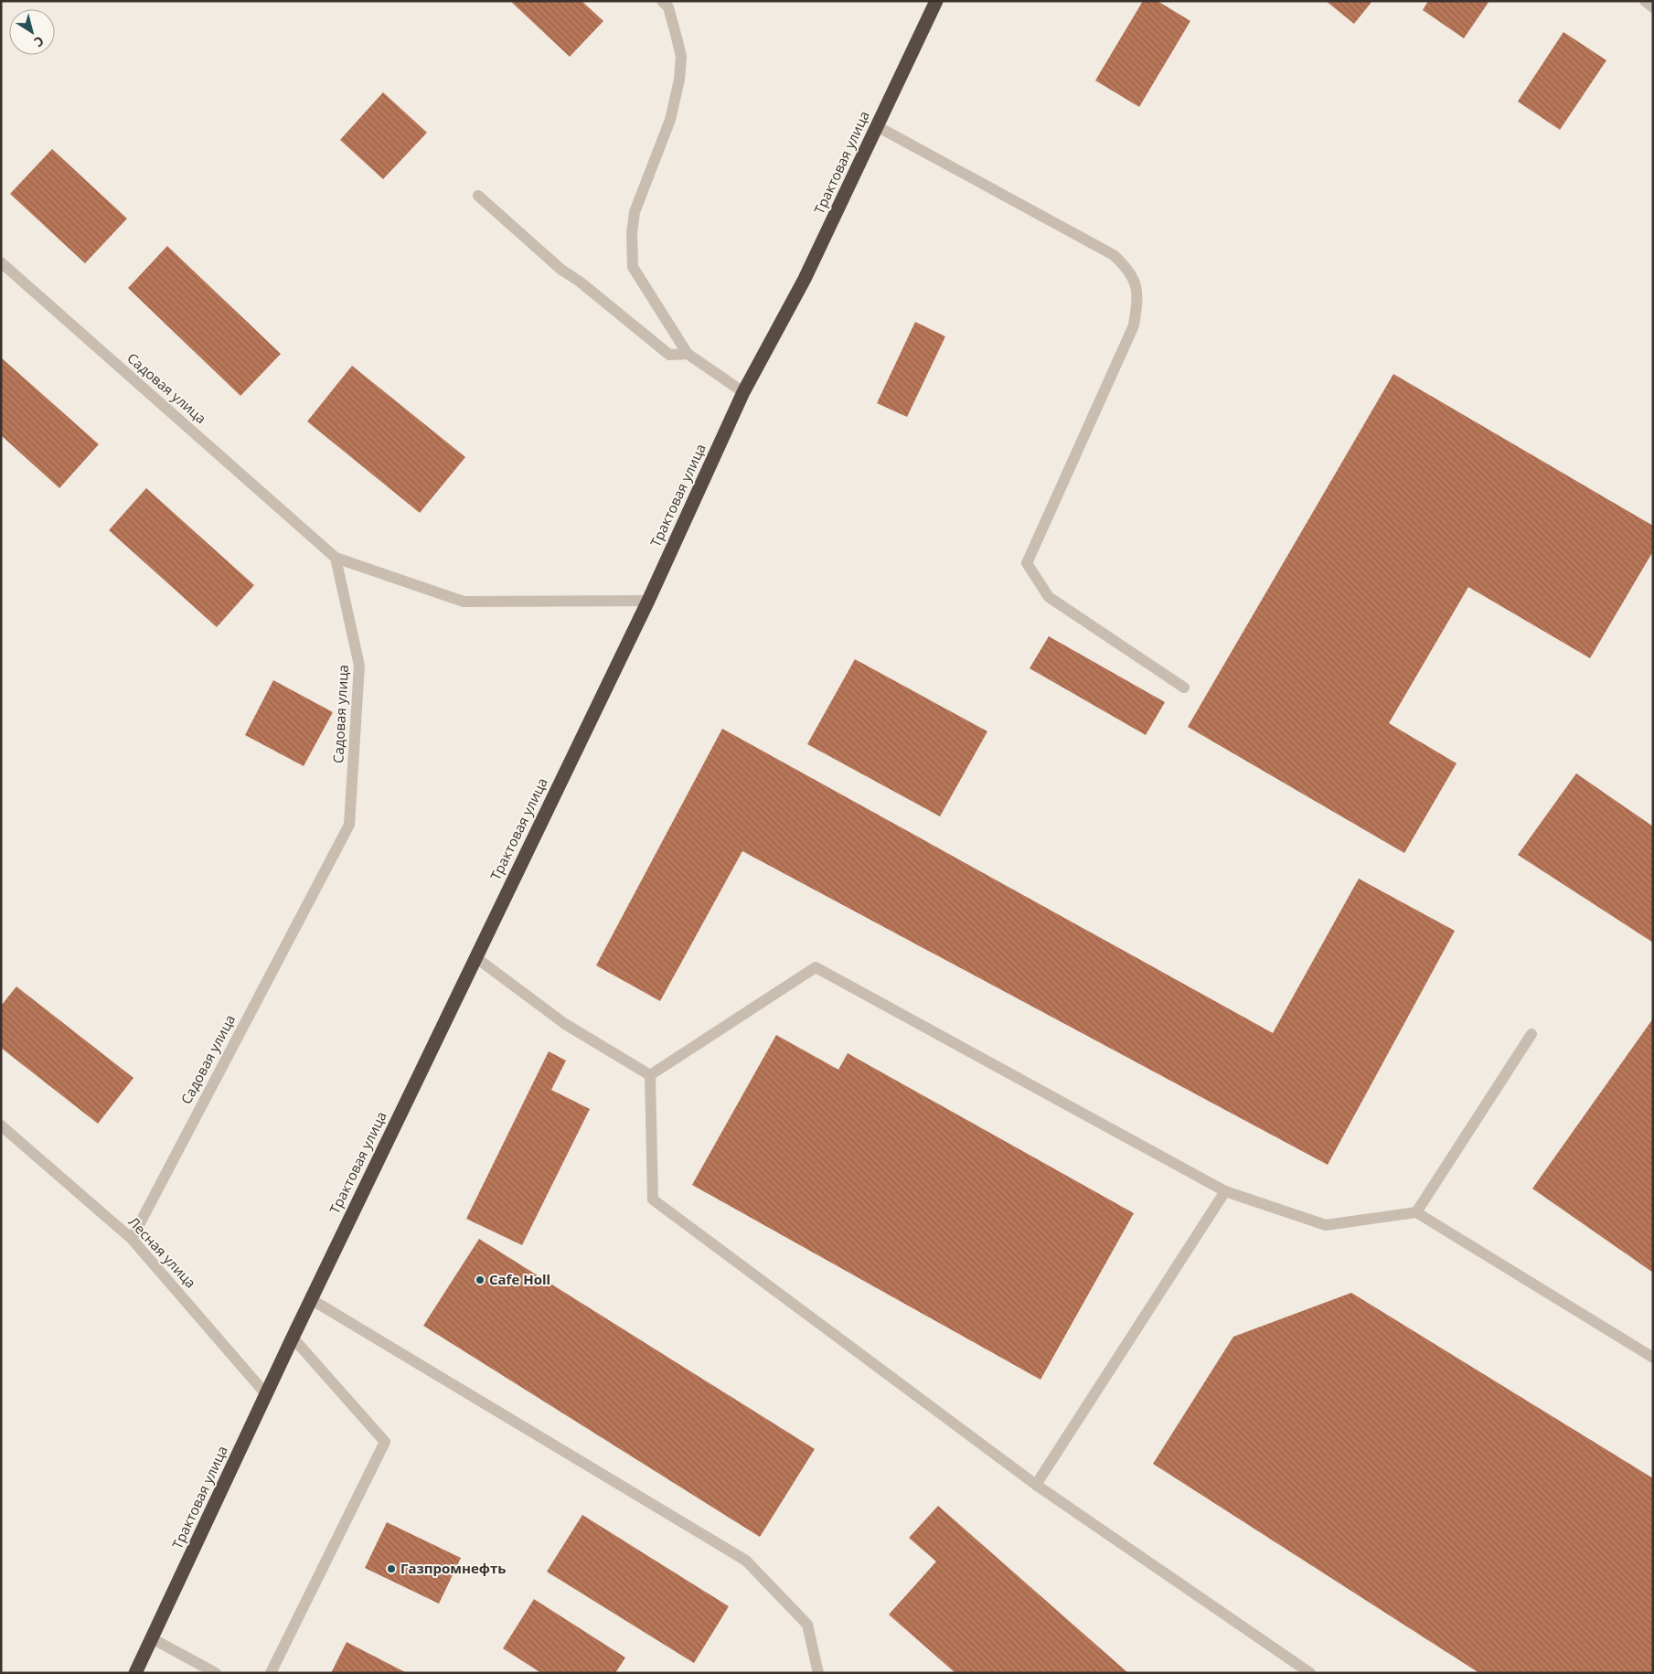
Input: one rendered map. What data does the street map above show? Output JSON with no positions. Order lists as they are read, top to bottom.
{
  "streets": {
    "highway": ["Трактовая улица"],
    "street": ["Садовая улица", "Лесная улица"]
  },
  "crossings": [
    ["Трактовая улица", "Лесная улица"],
    ["Садовая улица", "Лесная улица"]
  ],
  "places": ["Cafe Holl", "Газпромнефть"],
  "north": "bottom right"
}
